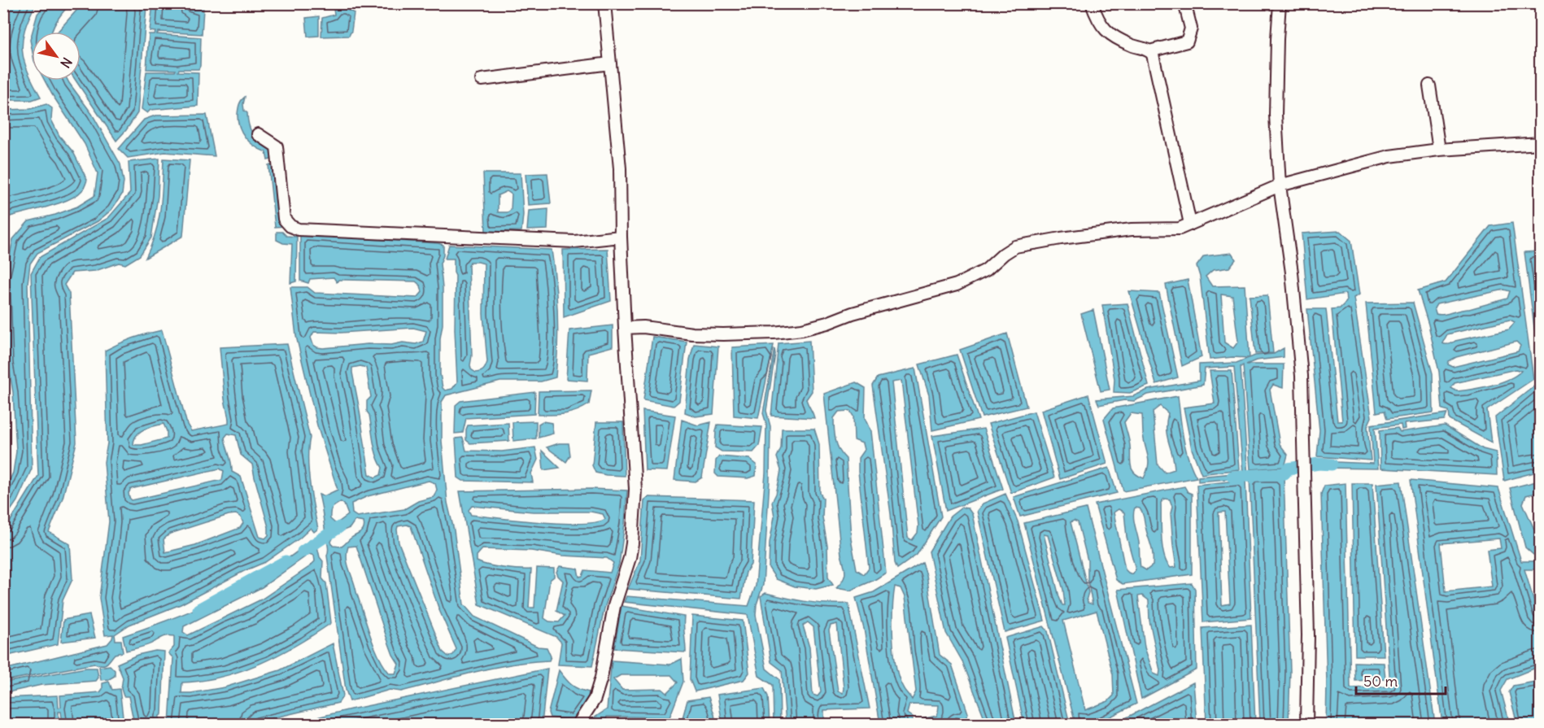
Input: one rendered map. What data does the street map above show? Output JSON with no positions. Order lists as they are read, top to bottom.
{
  "scale_bar": "50 m",
  "north": "bottom right"
}
